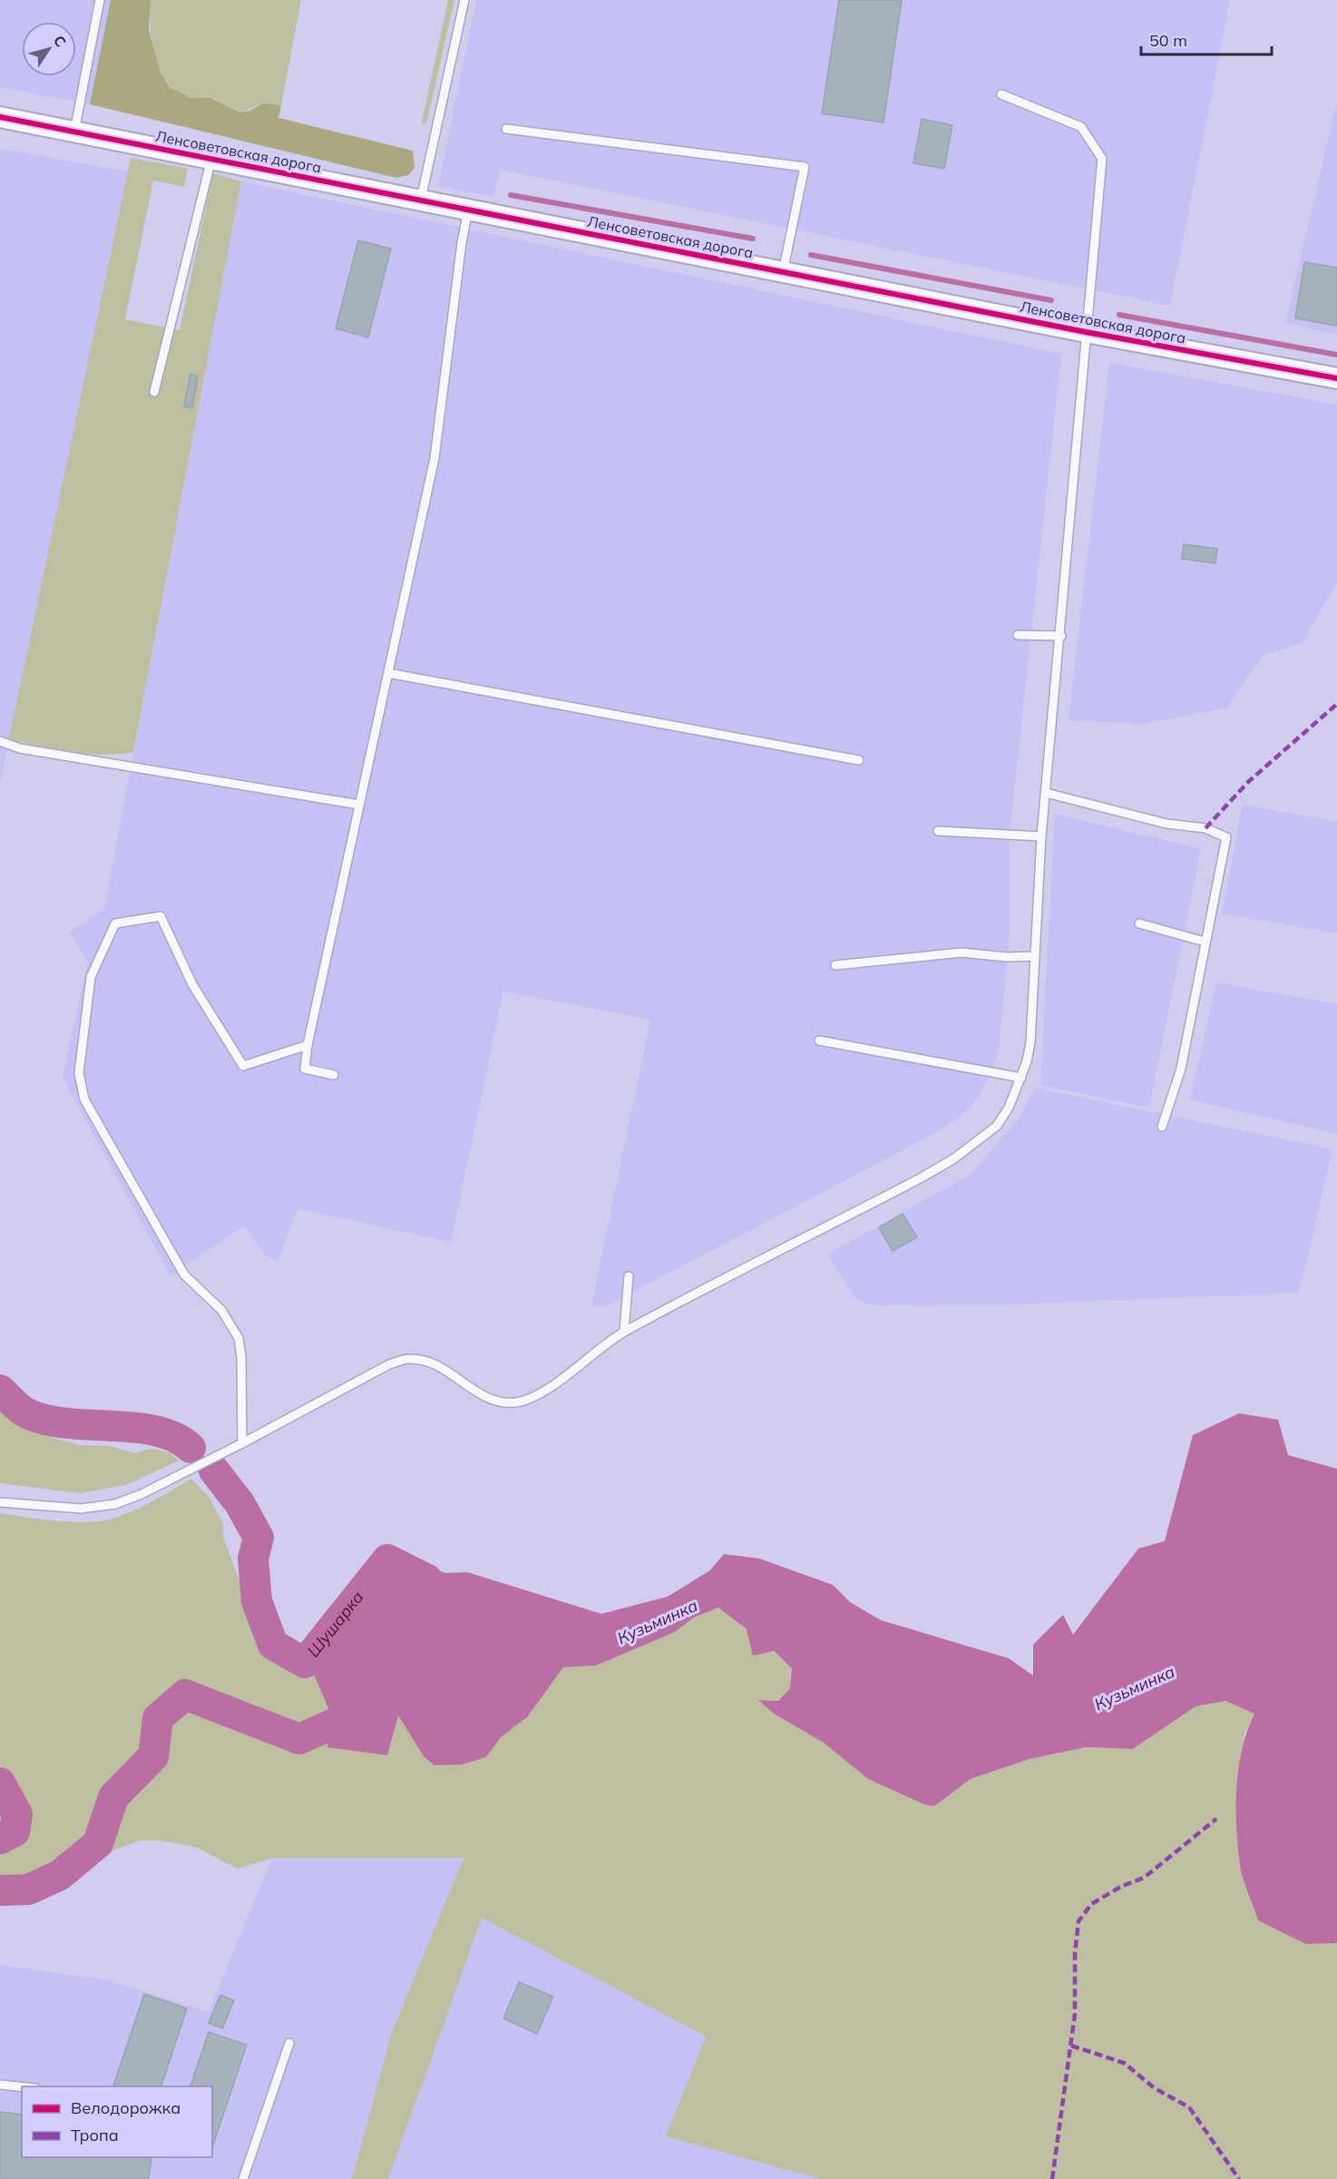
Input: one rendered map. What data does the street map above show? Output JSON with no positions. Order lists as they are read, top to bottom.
{
  "streets": {
    "street": ["Ленсоветовская дорога"]
  },
  "water": ["Кузьминка", "Шушарка"],
  "legend": ["Велодорожка", "Тропа"],
  "scale_bar": "50 m",
  "north": "top right"
}
